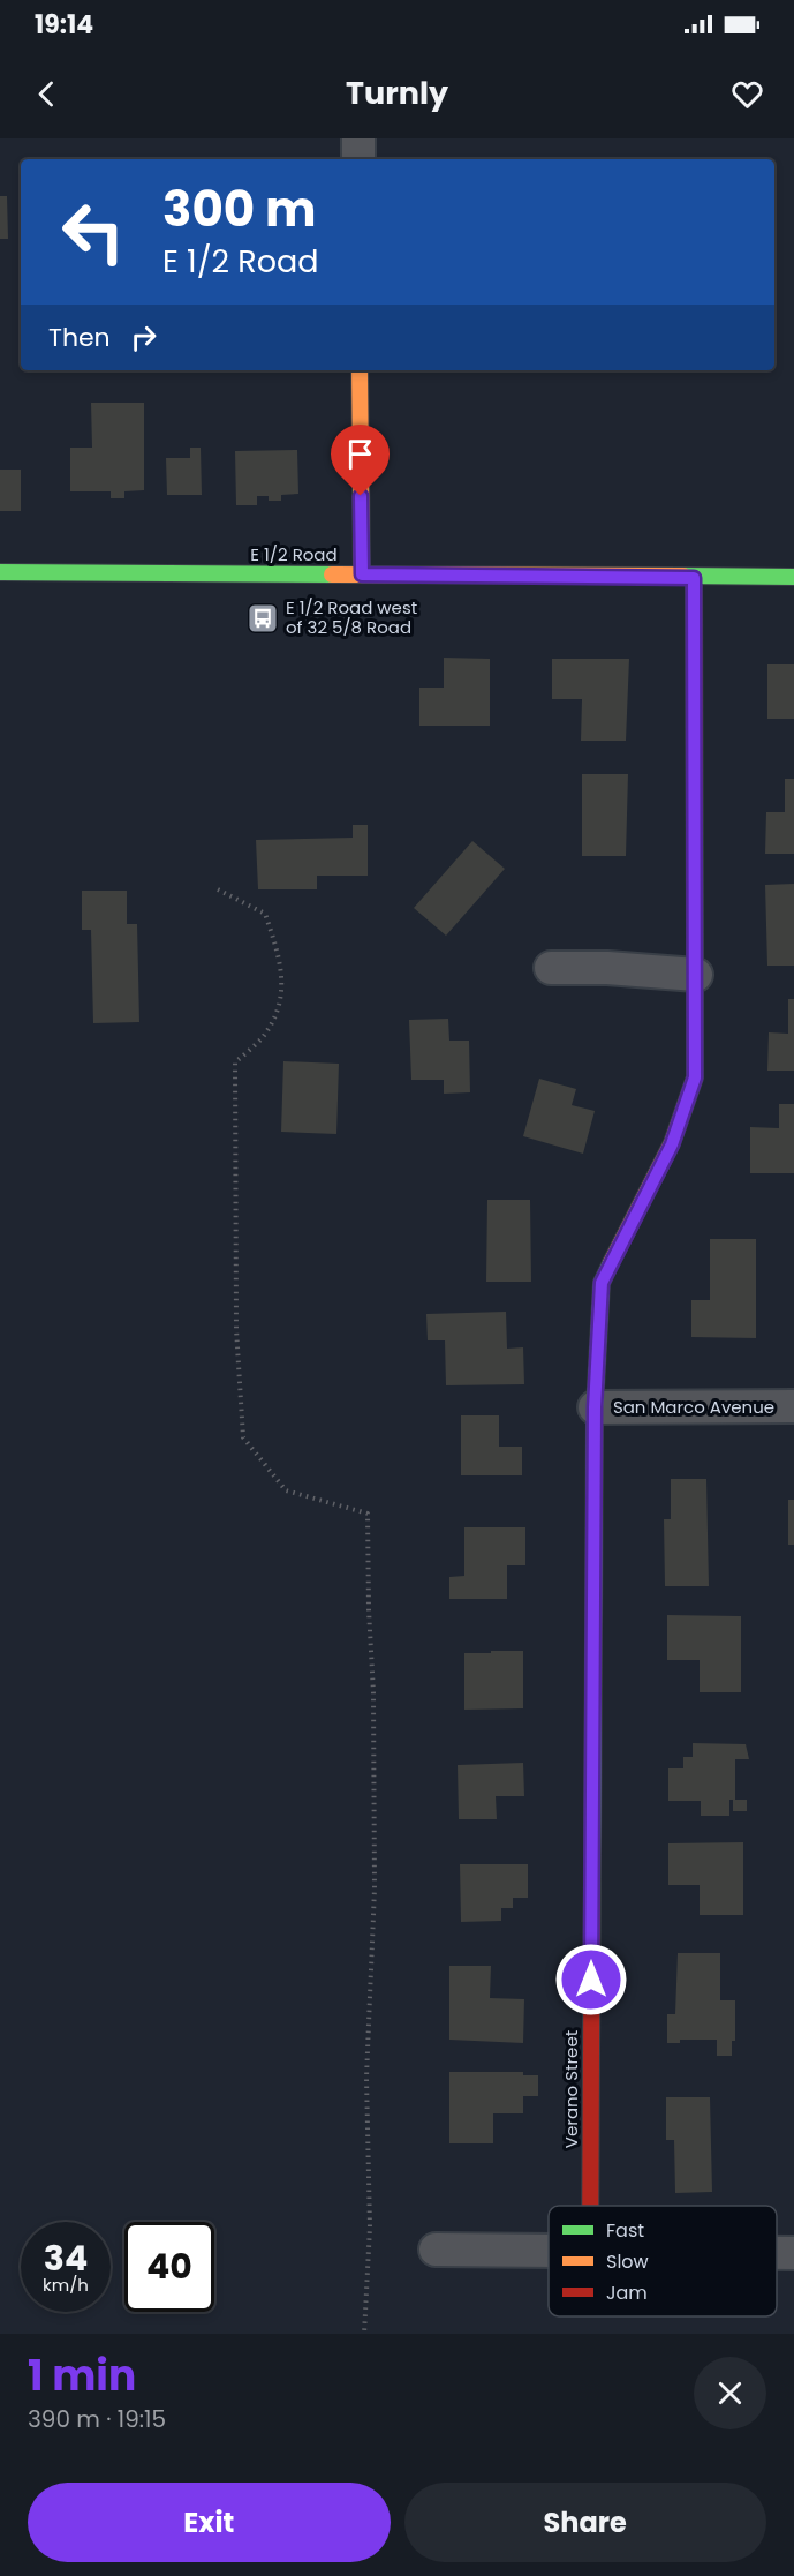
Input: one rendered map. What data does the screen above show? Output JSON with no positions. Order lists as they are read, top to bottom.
{
  "streets": {
    "street": ["E 1/2 Road", "San Marco Avenue", "Verano Street"]
  },
  "crossings": [
    ["E 1/2 Road", "Verano Street"],
    ["San Marco Avenue", "Verano Street"]
  ],
  "places": {
    "bus stop": ["E 1/2 Road west of 32 5/8 Road"]
  },
  "legend": ["Fast", "Slow", "Jam"],
  "page": {
    "status": "19:14",
    "header": "Turnly",
    "turn": ["300 m", "E 1/2 Road"],
    "then": "Then",
    "speed": "34 km/h",
    "limit": "40",
    "heading": ["1 min", "390 m · 19:15"],
    "buttons": ["Exit", "Share"]
  }
}
